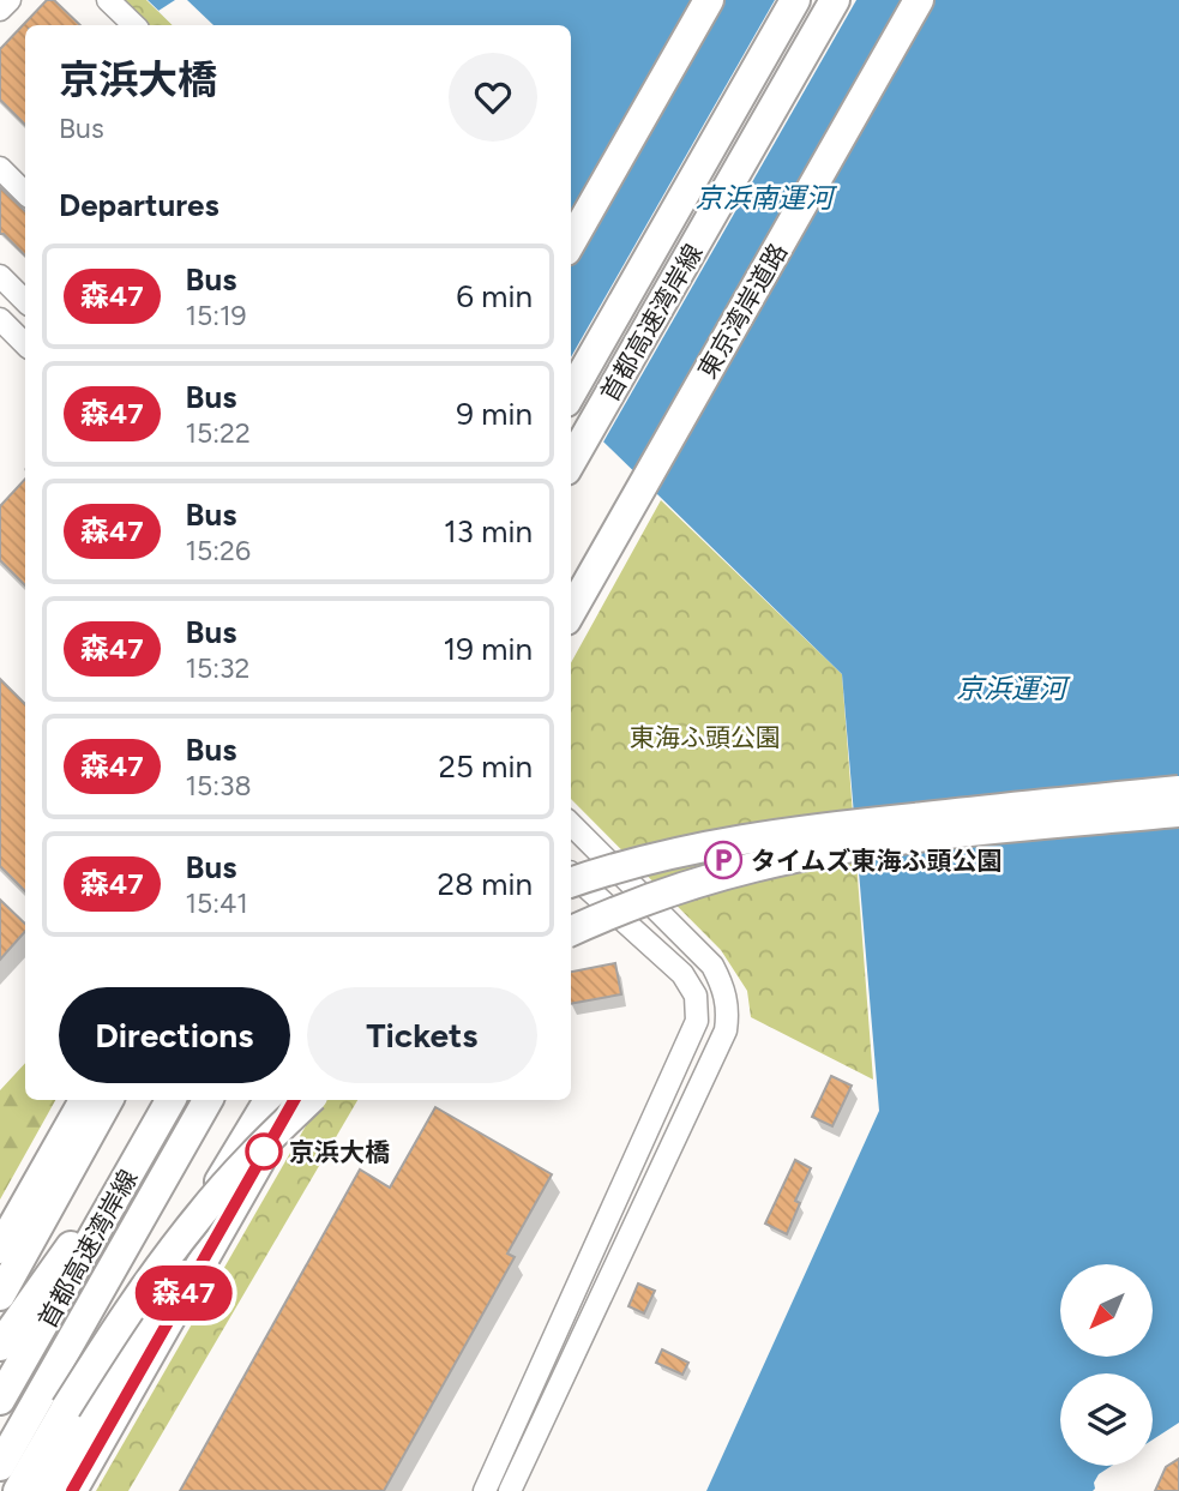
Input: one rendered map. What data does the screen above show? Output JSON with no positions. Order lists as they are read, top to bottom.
{
  "streets": {
    "highway": ["東京湾岸道路", "首都高速湾岸線"]
  },
  "water": ["京浜南運河", "京浜運河"],
  "parks": ["東海ふ頭公園"],
  "places": {
    "parking": ["タイムズ東海ふ頭公園"],
    "other": ["京浜大橋"]
  },
  "lines": ["bus line 森47"],
  "north": "bottom left",
  "page": {
    "on_map": "森47",
    "heading": [
      ["京浜大橋", "Bus"],
      "Departures"
    ],
    "list": [
      {
        "mark": "森47",
        "name": "Bus",
        "note": "15:19",
        "value": "6 min"
      },
      {
        "mark": "森47",
        "name": "Bus",
        "note": "15:22",
        "value": "9 min"
      },
      {
        "mark": "森47",
        "name": "Bus",
        "note": "15:26",
        "value": "13 min"
      },
      {
        "mark": "森47",
        "name": "Bus",
        "note": "15:32",
        "value": "19 min"
      },
      {
        "mark": "森47",
        "name": "Bus",
        "note": "15:38",
        "value": "25 min"
      },
      {
        "mark": "森47",
        "name": "Bus",
        "note": "15:41",
        "value": "28 min"
      }
    ],
    "buttons": ["Directions", "Tickets"]
  }
}
